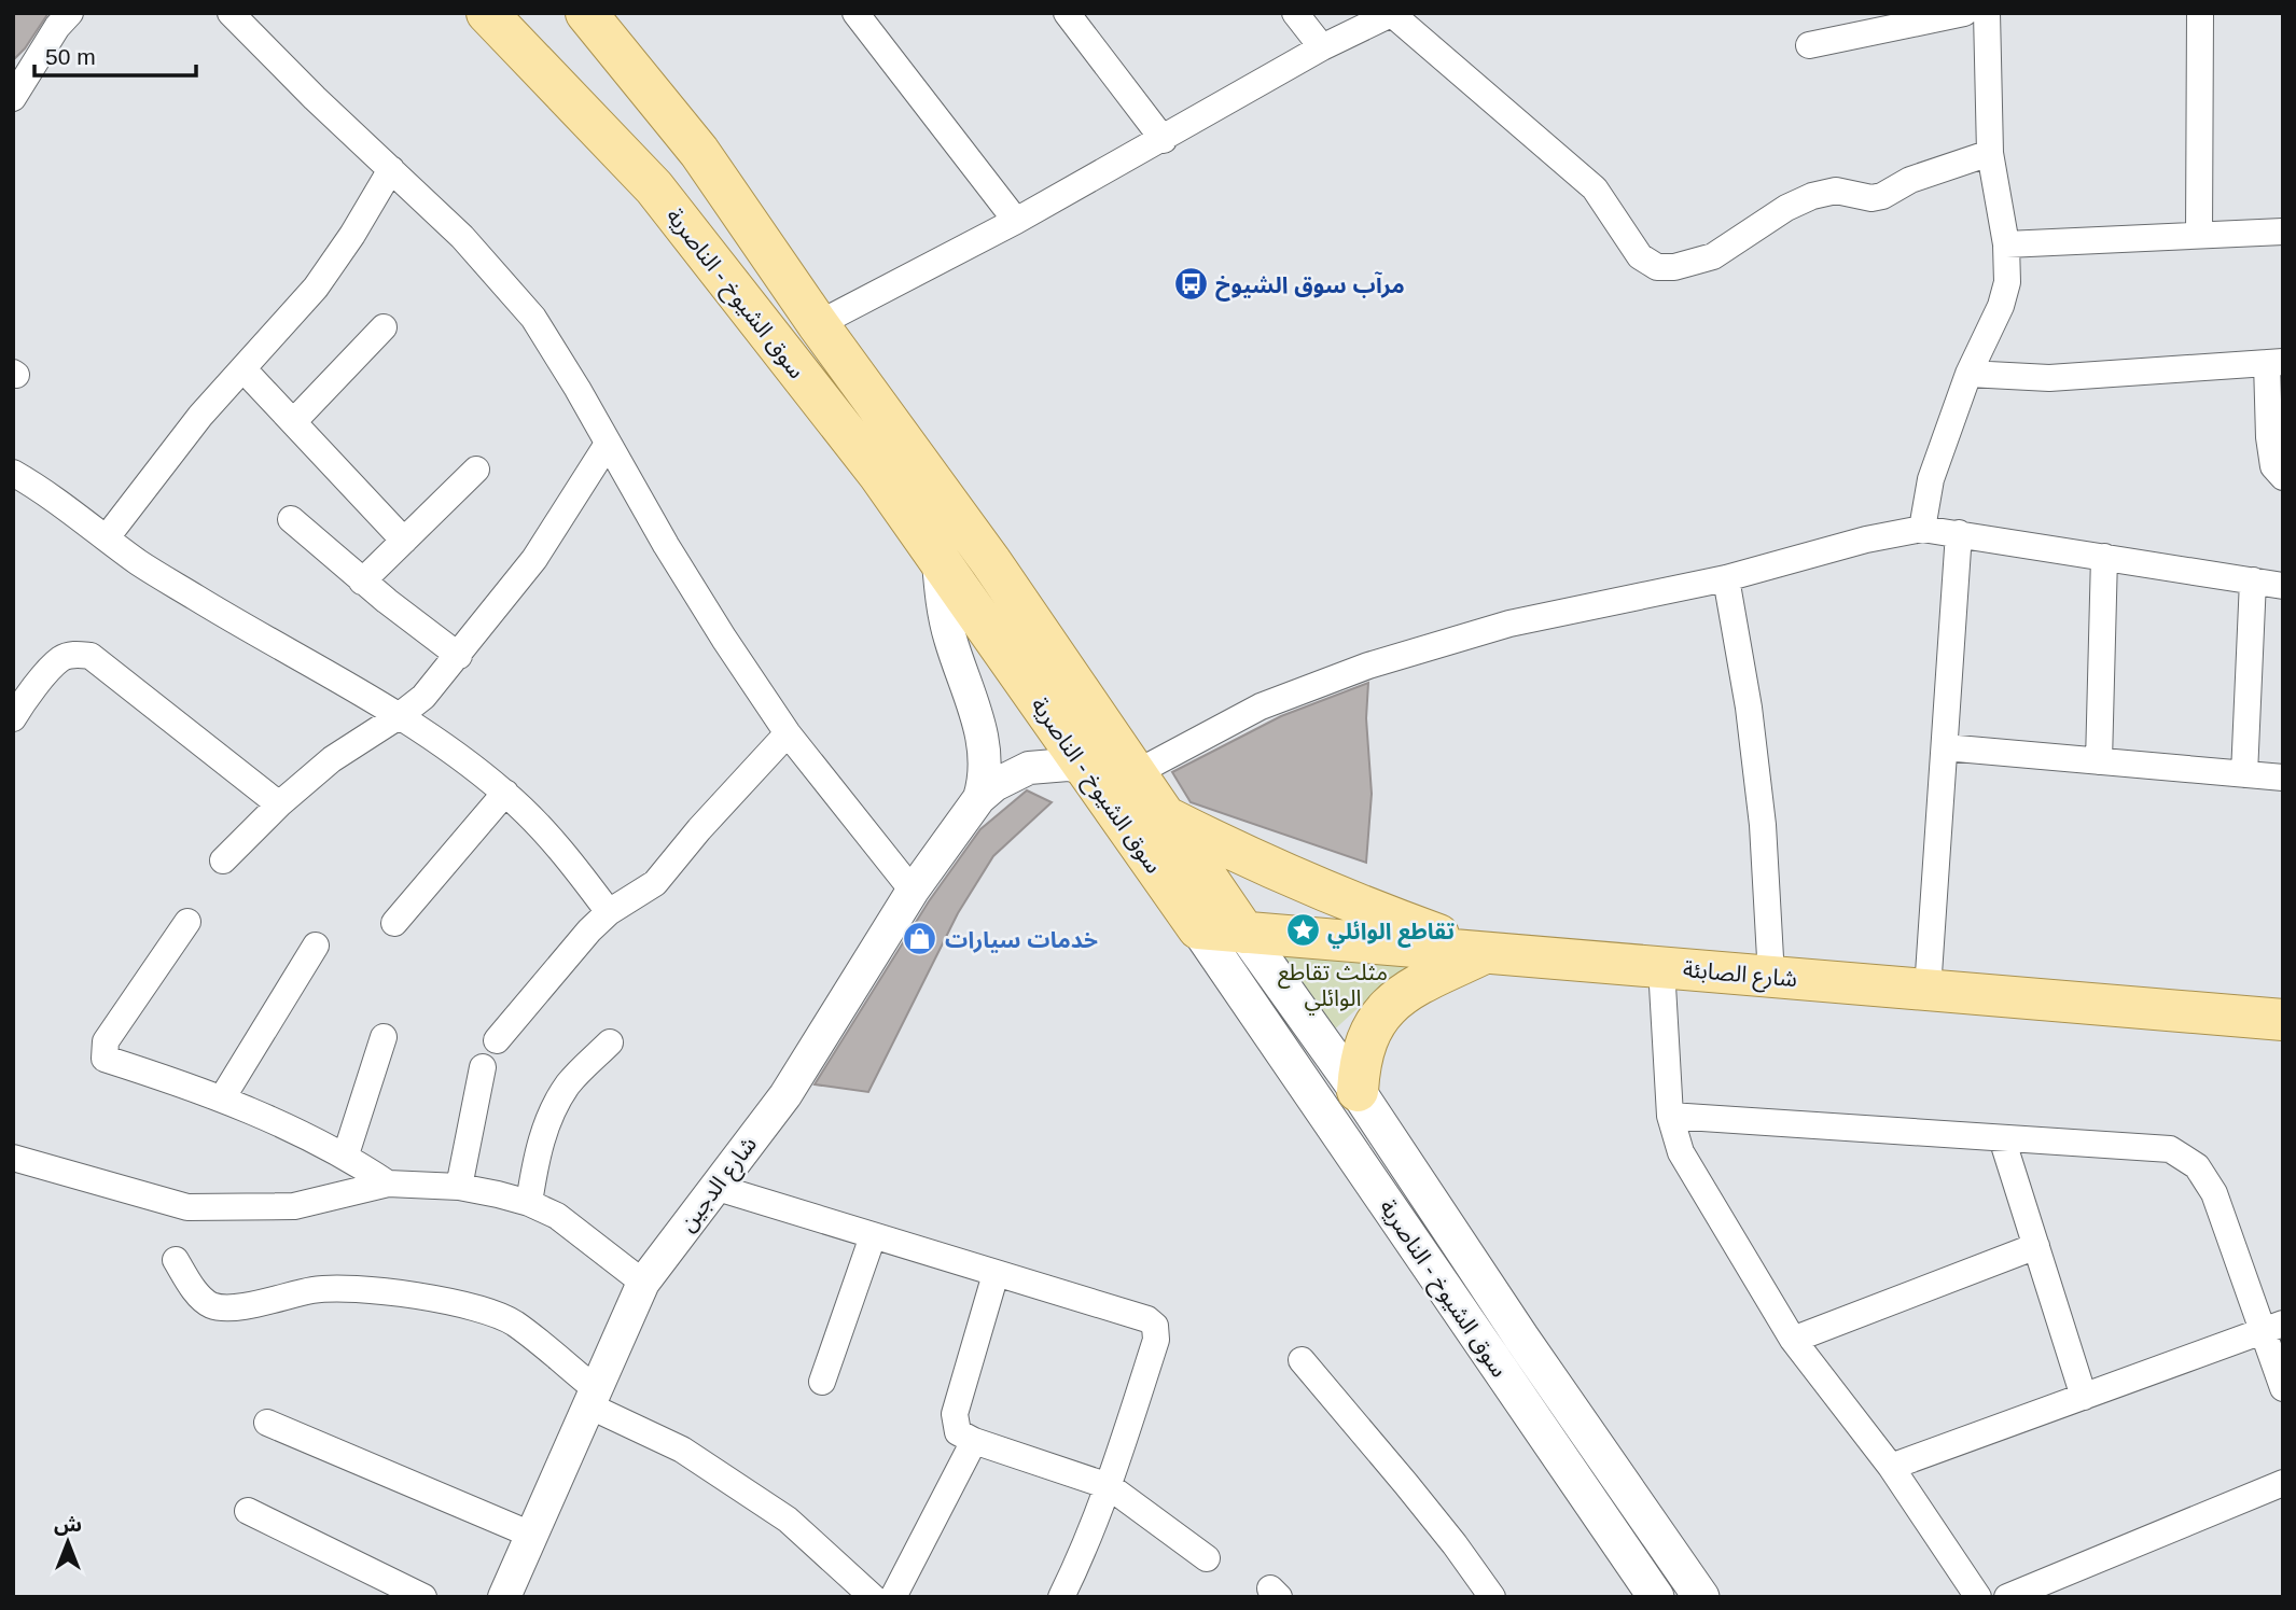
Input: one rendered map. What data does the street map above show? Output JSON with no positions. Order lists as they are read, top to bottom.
{
  "streets": {
    "main road": ["سوق الشيوخ - الناصرية", "شارع الصابئة"],
    "street": ["شارع الدجين"]
  },
  "crossings": [
    ["سوق الشيوخ - الناصرية", "شارع الصابئة"],
    ["سوق الشيوخ - الناصرية", "شارع الدجين"]
  ],
  "parks": ["مثلث تقاطع الوائلي"],
  "places": {
    "bus stop": ["مرآب سوق الشيوخ"],
    "place": ["تقاطع الوائلي"],
    "shop": ["خدمات سيارات"]
  },
  "scale_bar": "50 m",
  "north": "top"
}
